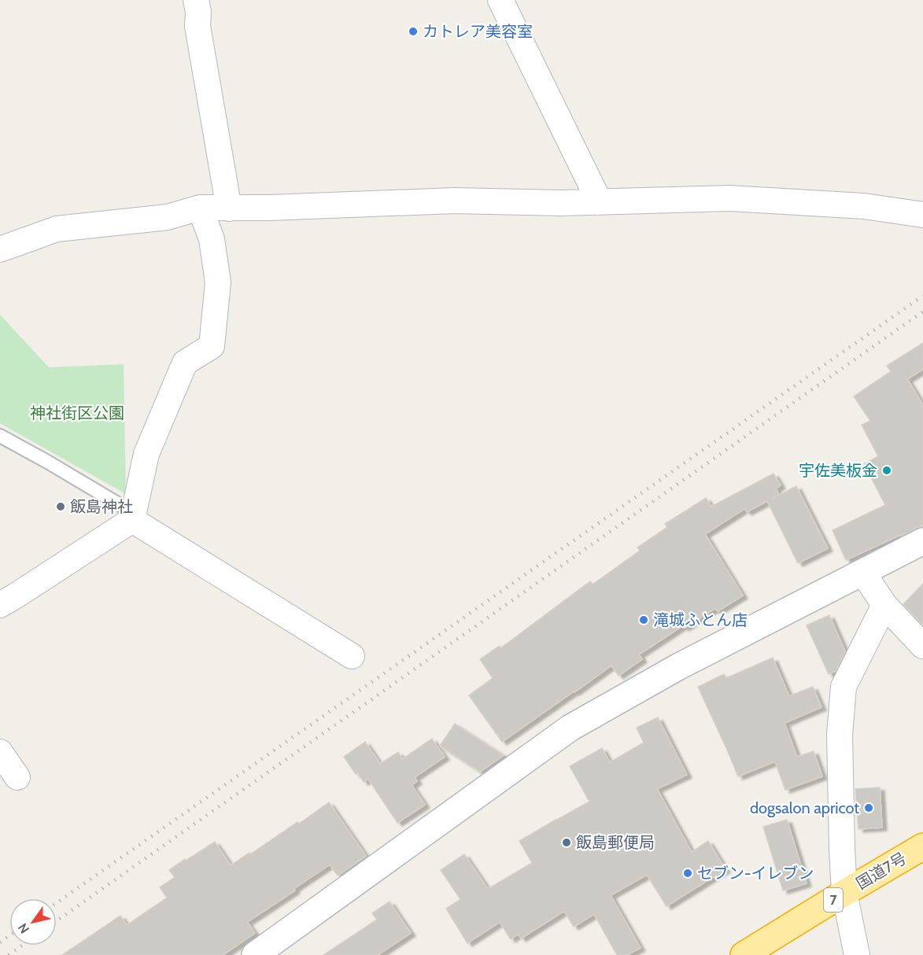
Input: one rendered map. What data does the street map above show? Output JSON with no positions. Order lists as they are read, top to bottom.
{
  "streets": {
    "highway": ["国道7号", "7"]
  },
  "parks": ["神社街区公園"],
  "places": [
    "カトレア美容室",
    "宇佐美板金",
    "飯島神社",
    "滝城ふとん店",
    "dogsalon apricot",
    "飯島郵便局",
    "セブン-イレブン"
  ],
  "north": "bottom left"
}
